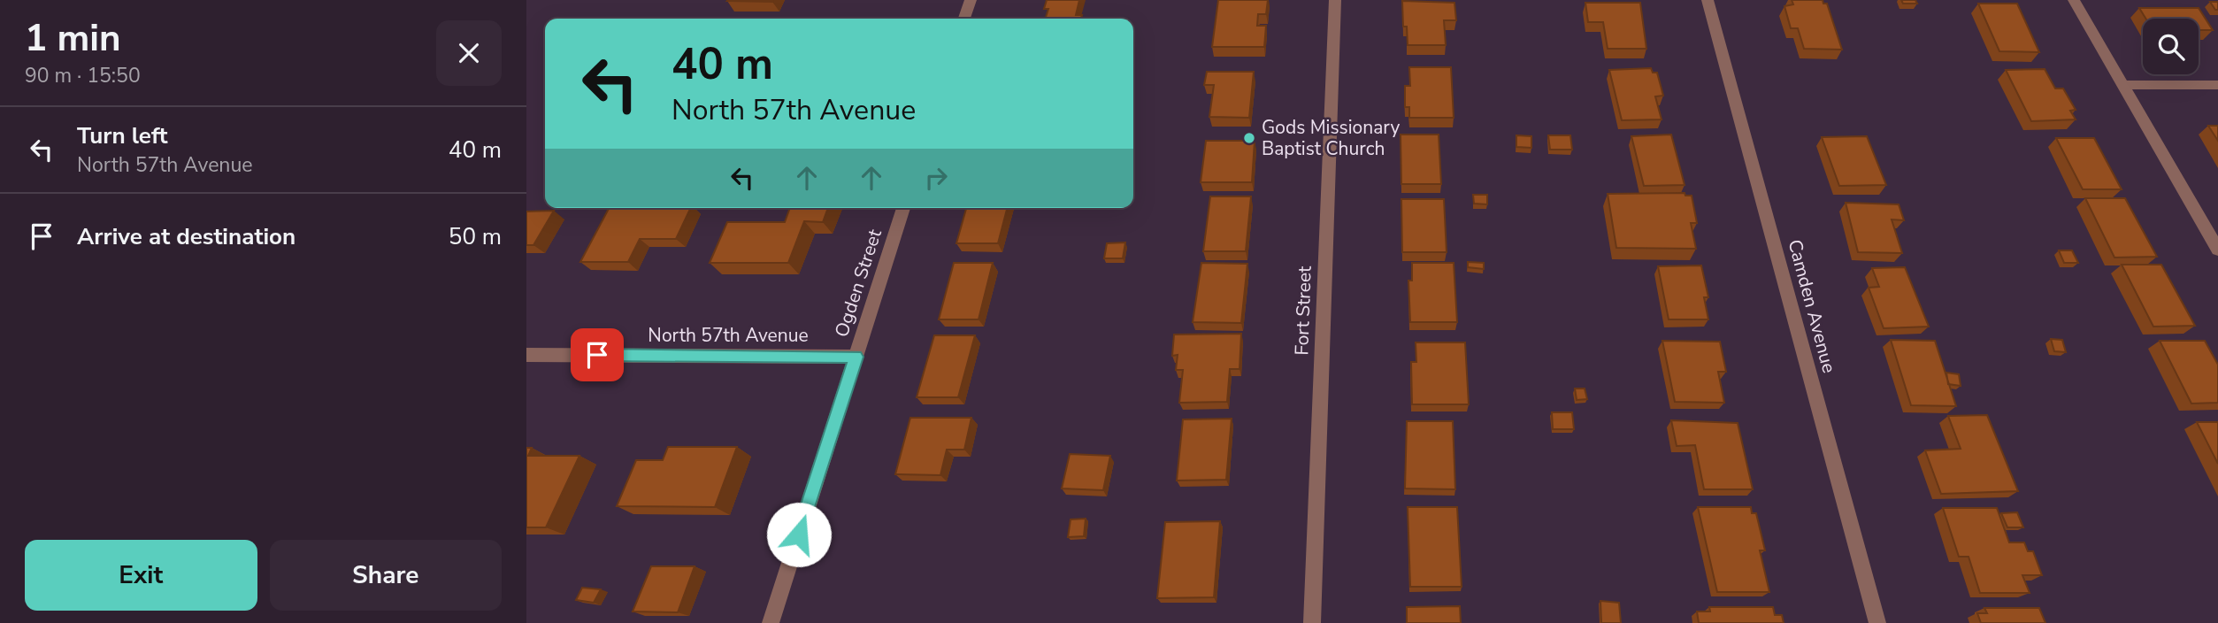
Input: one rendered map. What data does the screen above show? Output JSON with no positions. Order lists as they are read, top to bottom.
{
  "streets": {
    "street": [
      "Ogden Street",
      "Camden Avenue",
      "Fort Street",
      "North 57th Avenue"
    ]
  },
  "crossings": [
    ["Ogden Street", "North 57th Avenue"]
  ],
  "places": ["Gods Missionary Baptist Church"],
  "page": {
    "heading": ["1 min", "90 m · 15:50"],
    "turn": ["40 m", "North 57th Avenue"],
    "list": [
      {
        "name": "Turn left",
        "note": "North 57th Avenue",
        "value": "40 m"
      },
      {
        "name": "Arrive at destination",
        "value": "50 m"
      }
    ],
    "buttons": ["Exit", "Share"]
  }
}
